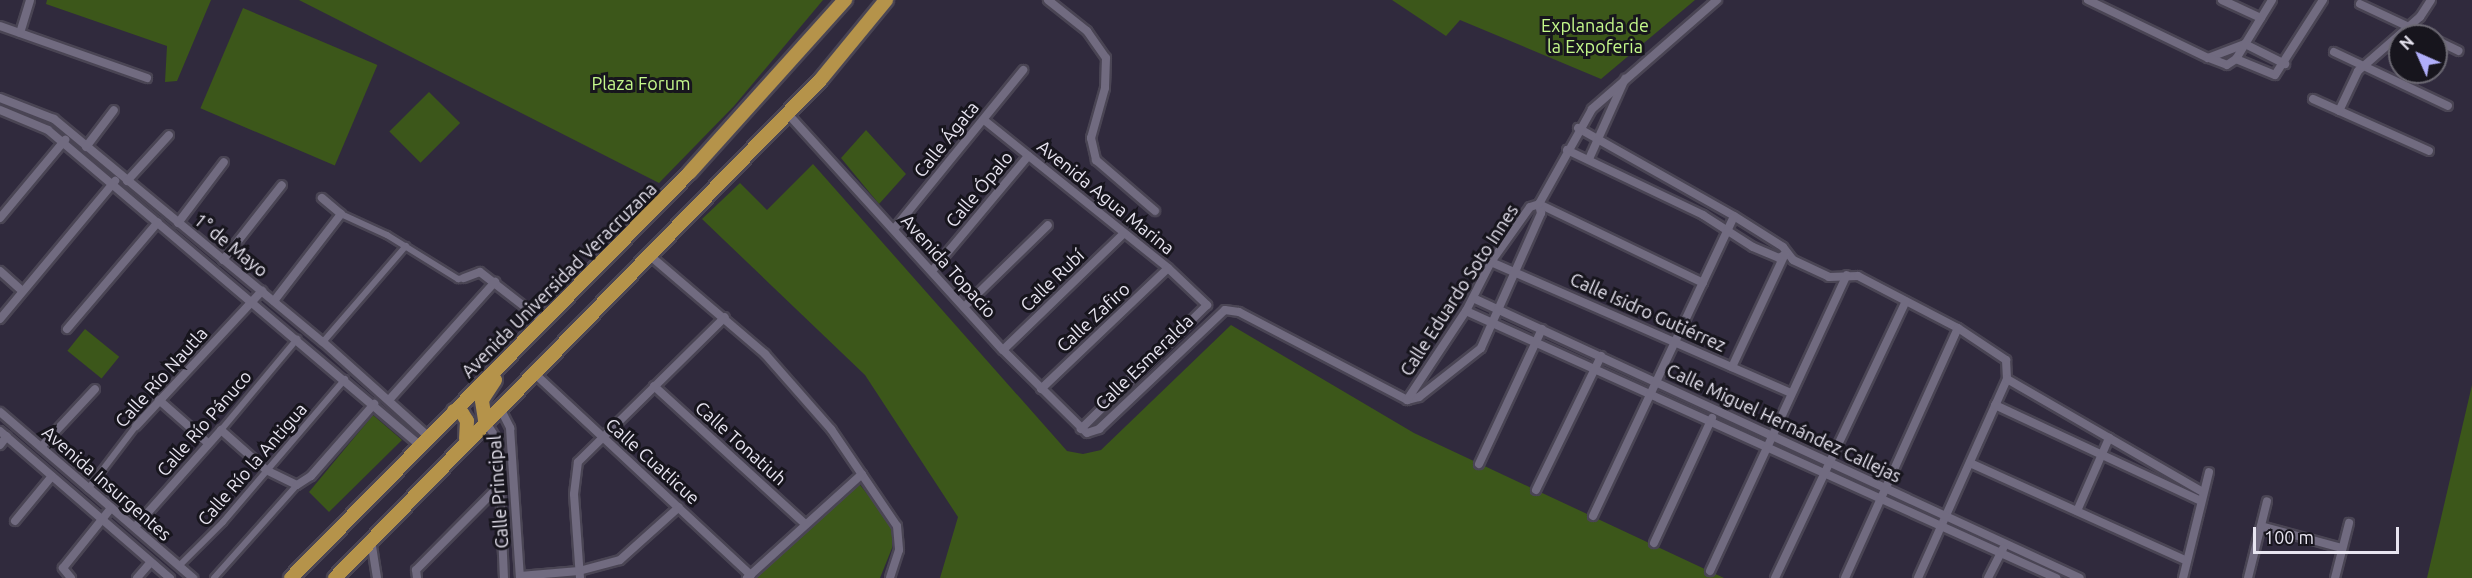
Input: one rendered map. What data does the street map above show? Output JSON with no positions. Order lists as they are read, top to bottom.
{
  "streets": {
    "main road": ["Avenida Universidad Veracruzana"],
    "street": [
      "Calle Ágata",
      "Calle Ópalo",
      "Avenida Agua Marina",
      "1° de Mayo",
      "Avenida Topacio",
      "Calle Rubí",
      "Calle Eduardo Soto Innes",
      "Calle Isidro Gutiérrez",
      "Calle Zafiro",
      "Calle Esmeralda",
      "Calle Río Nautla",
      "Calle Río Pánuco",
      "Calle Miguel Hernández Callejas",
      "Calle Tonatiuh",
      "Calle Cuatlicue",
      "Calle Río la Antigua",
      "Avenida Insurgentes",
      "Calle Principal"
    ]
  },
  "crossings": [
    ["Calle Ágata", "Avenida Agua Marina"],
    ["Calle Ágata", "Avenida Topacio"],
    ["Calle Ópalo", "Avenida Agua Marina"],
    ["Calle Ópalo", "Avenida Topacio"],
    ["Avenida Agua Marina", "Avenida Topacio"],
    ["Avenida Agua Marina", "Calle Rubí"],
    ["Avenida Agua Marina", "Calle Zafiro"],
    ["1° de Mayo", "Avenida Universidad Veracruzana"],
    ["1° de Mayo", "Calle Río Nautla"],
    ["1° de Mayo", "Calle Río Pánuco"],
    ["1° de Mayo", "Calle Río la Antigua"],
    ["Avenida Topacio", "Calle Rubí"],
    ["Avenida Topacio", "Calle Zafiro"],
    ["Avenida Topacio", "Calle Esmeralda"],
    ["Calle Eduardo Soto Innes", "Calle Isidro Gutiérrez"],
    ["Calle Eduardo Soto Innes", "Calle Esmeralda"],
    ["Calle Eduardo Soto Innes", "Calle Miguel Hernández Callejas"],
    ["Calle Río Nautla", "Avenida Insurgentes"],
    ["Calle Río Pánuco", "Avenida Insurgentes"],
    ["Calle Río la Antigua", "Avenida Insurgentes"]
  ],
  "parks": ["Explanada de la Expoferia", "Plaza Forum"],
  "scale_bar": "100 m",
  "north": "top left"
}
